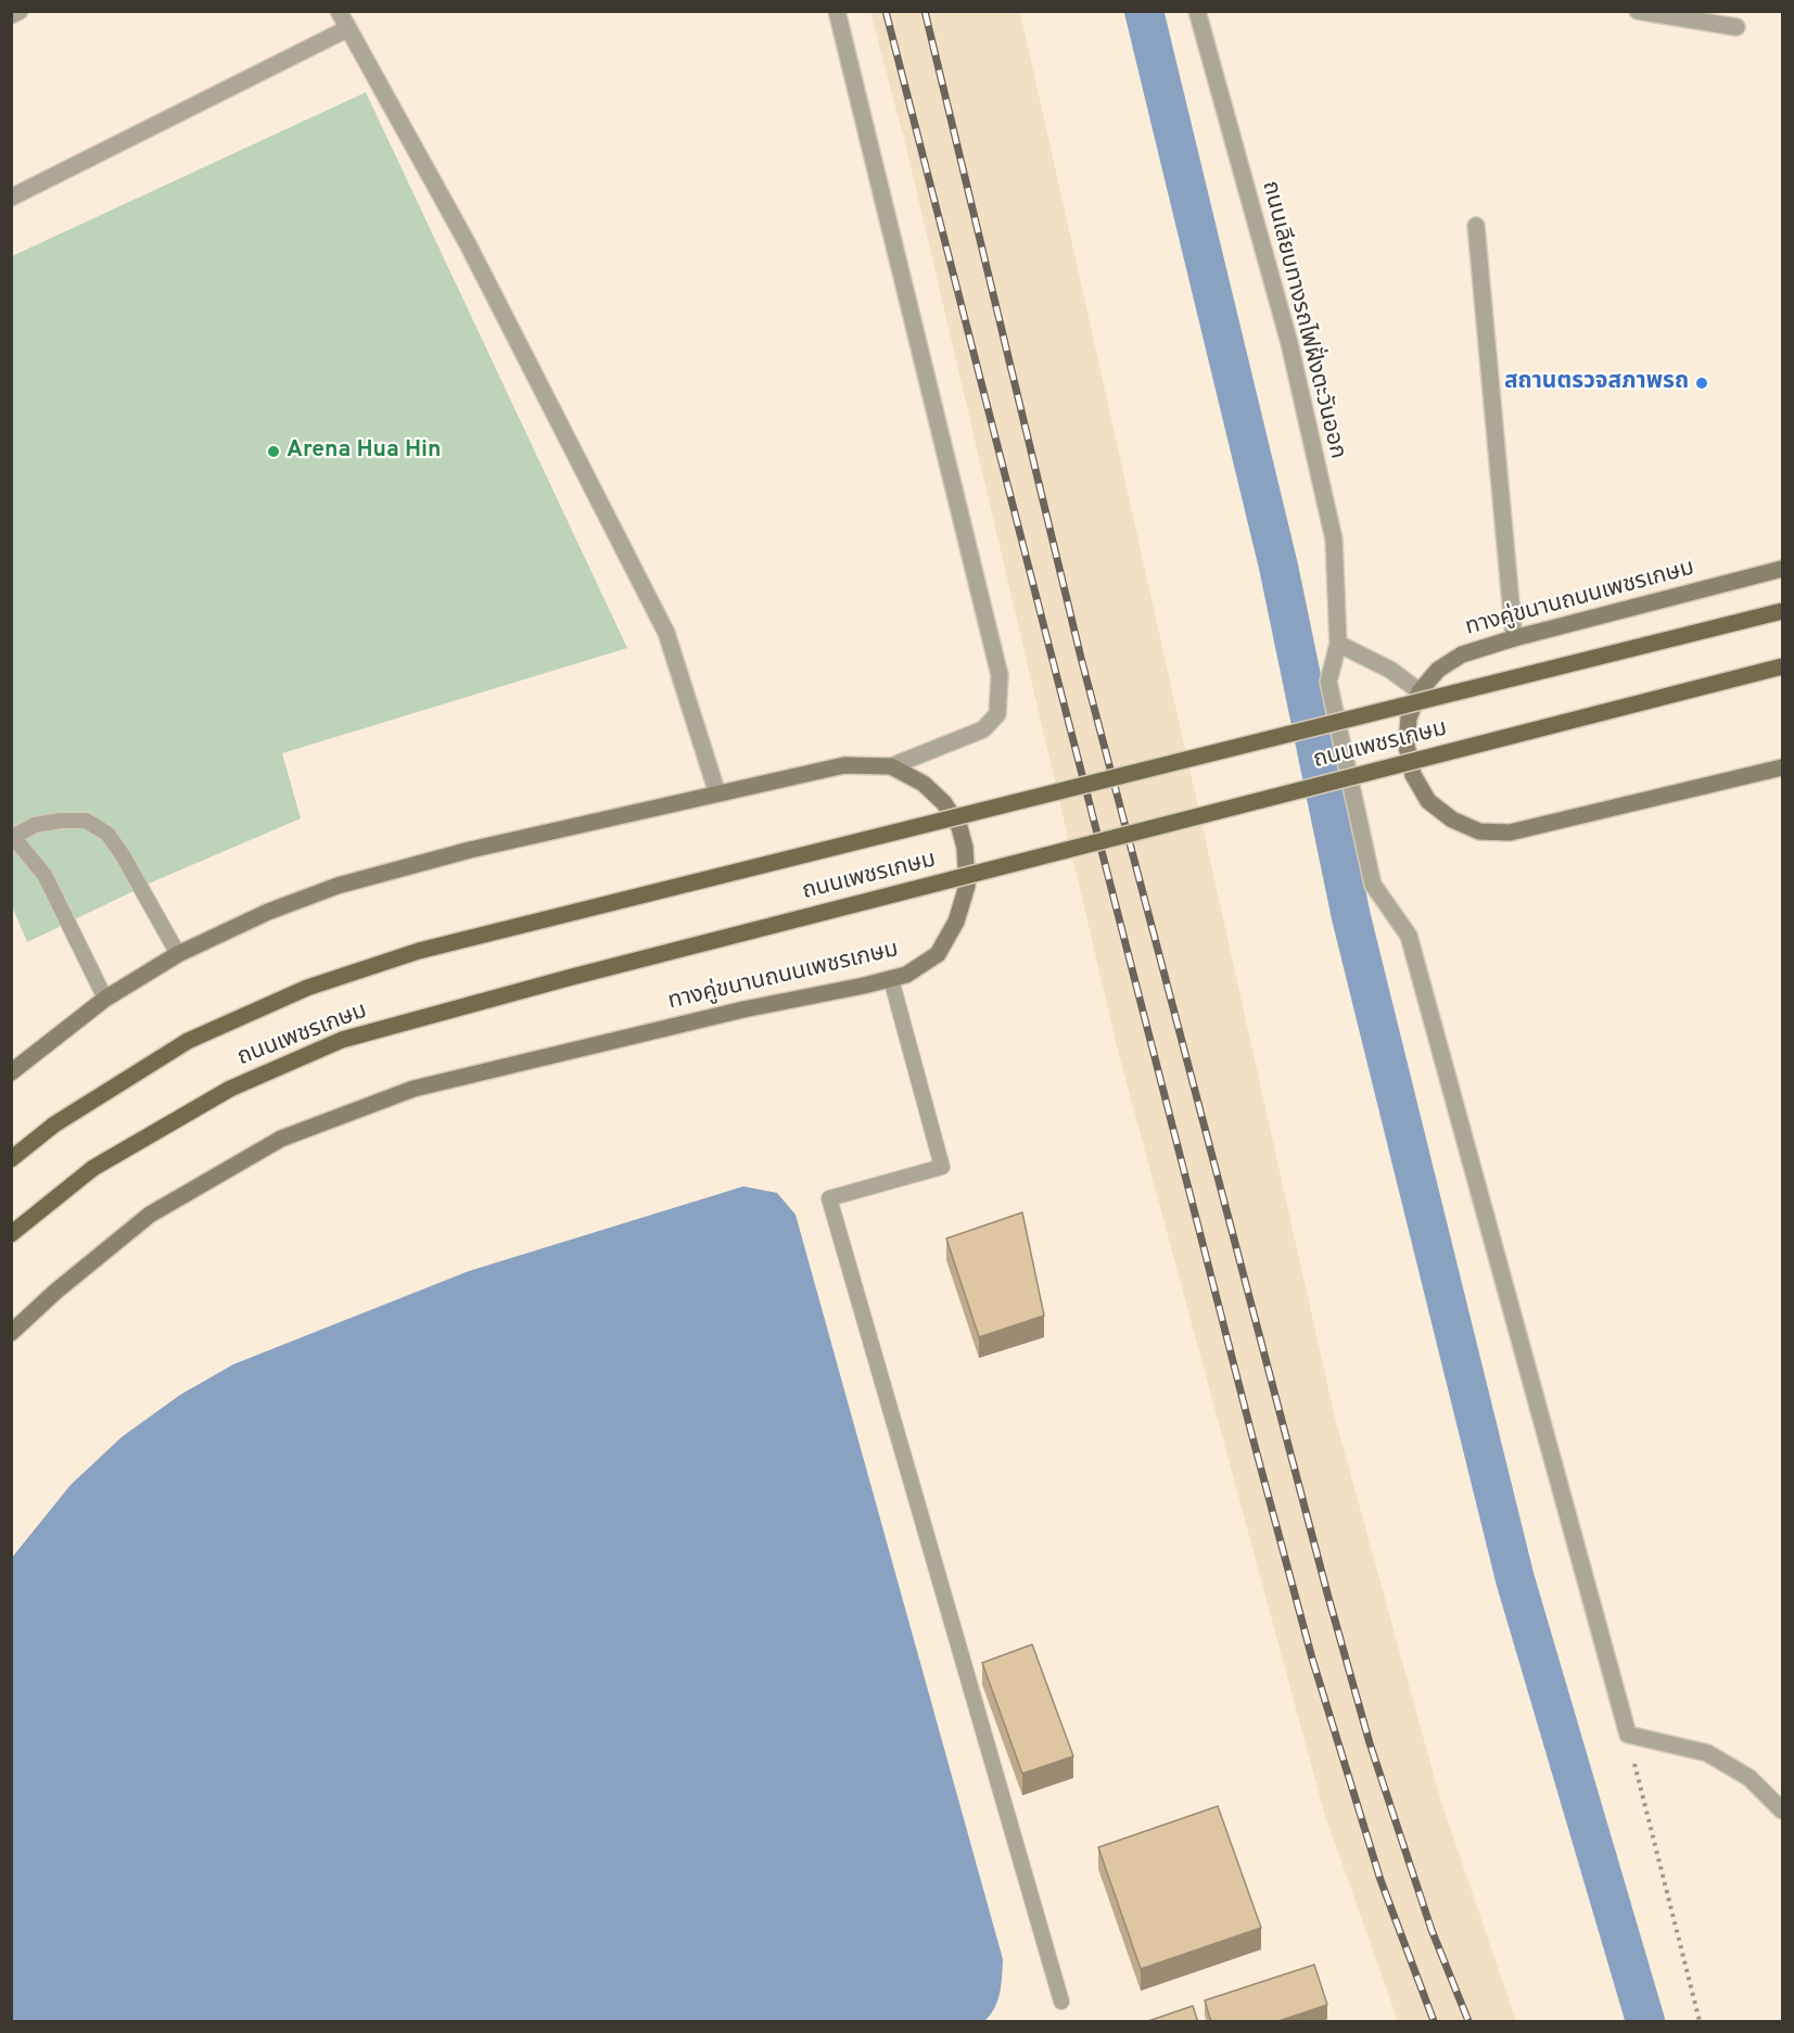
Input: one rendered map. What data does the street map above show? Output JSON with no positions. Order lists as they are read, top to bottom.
{
  "streets": {
    "main road": ["ทางคู่ขนานถนนเพชรเกษม", "ถนนเพชรเกษม"],
    "street": ["ถนนเลียบทางรถไฟฝั่งตะวันออก"]
  },
  "places": ["สถานตรวจสภาพรถ", "Arena Hua Hin"]
}
